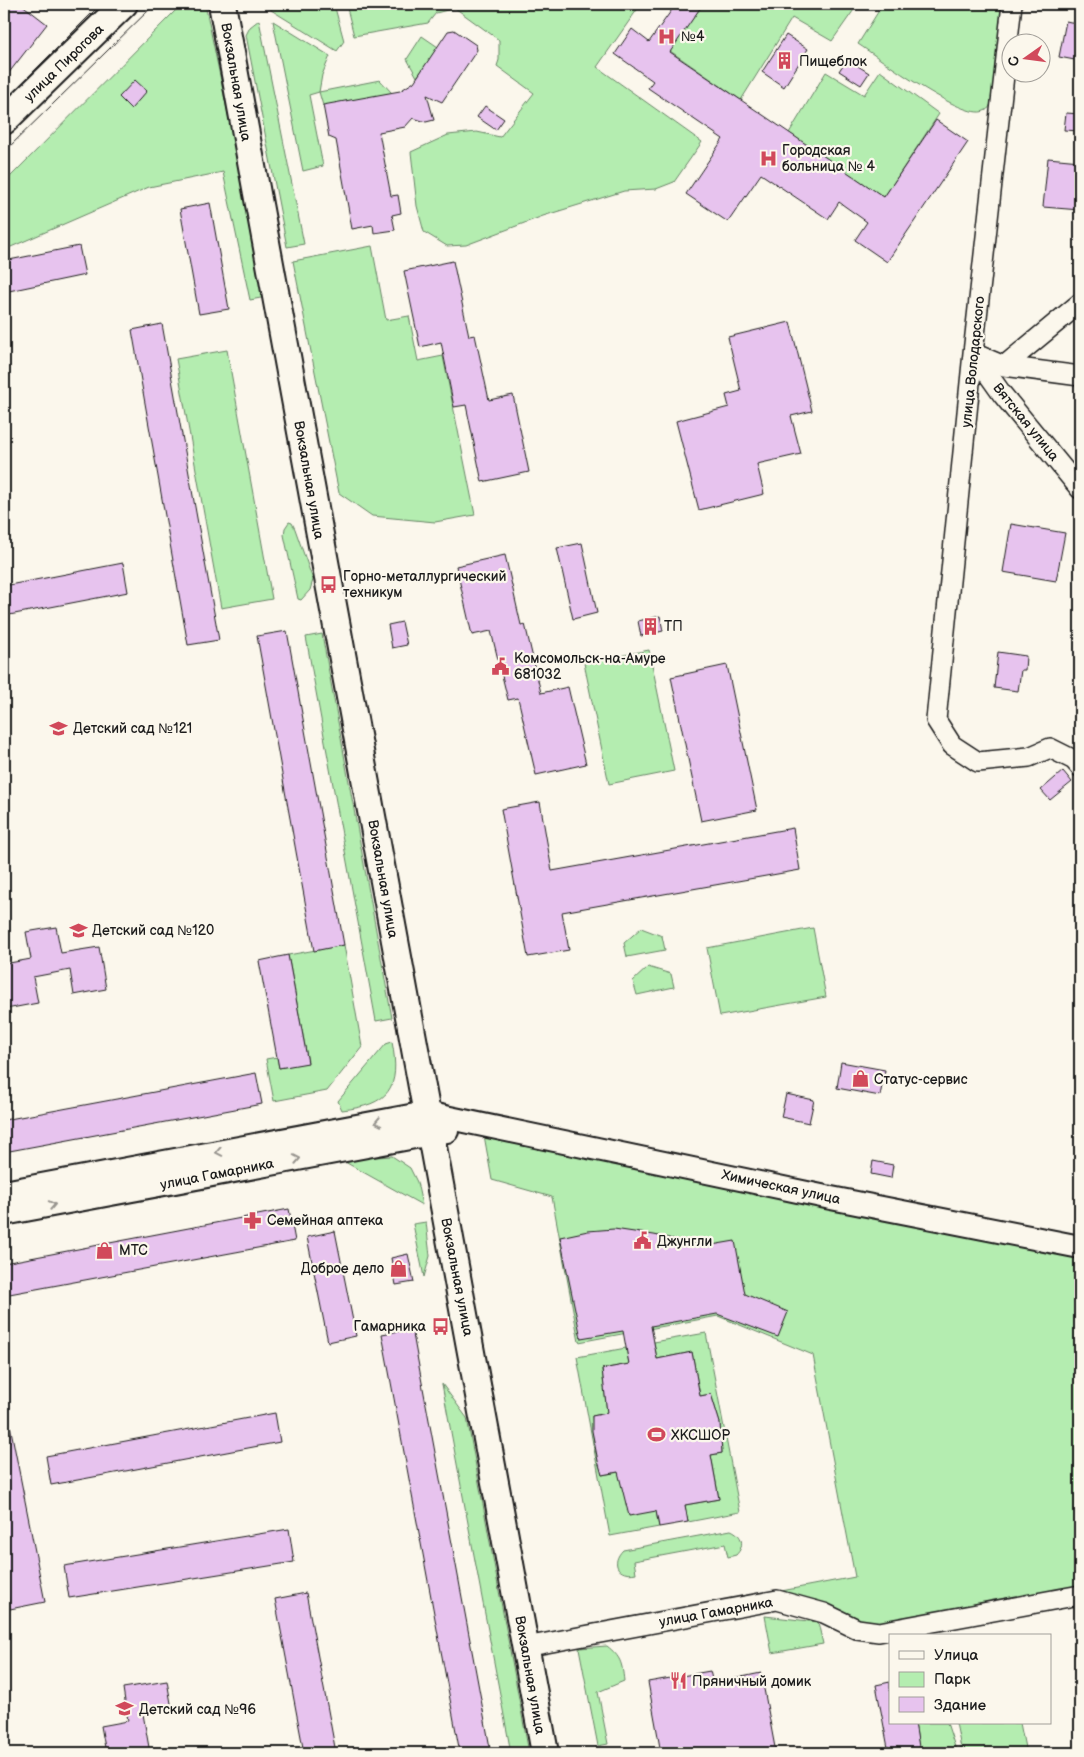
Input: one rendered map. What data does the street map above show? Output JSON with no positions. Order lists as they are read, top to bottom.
{
  "streets": {
    "main road": ["улица Пирогова", "Вокзальная улица"],
    "street": [
      "улица Володарского",
      "Вятская улица",
      "улица Гамарника",
      "Химическая улица"
    ]
  },
  "crossings": [
    ["Вокзальная улица", "улица Гамарника"],
    ["Вокзальная улица", "Химическая улица"],
    ["улица Володарского", "Вятская улица"],
    ["улица Гамарника", "Химическая улица"]
  ],
  "places": {
    "hospital": ["№4", "Городская больница № 4"],
    "building": ["Пищеблок", "ТП"],
    "bus stop": ["Горно-металлургический техникум", "Гамарника"],
    "public building": ["Комсомольск-на-Амуре 681032", "Джунгли"],
    "school or university": ["Детский сад №121", "Детский сад №120", "Детский сад №96"],
    "shop": ["Статус-сервис", "МТС", "Доброе дело"],
    "pharmacy": ["Семейная аптека"],
    "sports": ["ХКСШОР"],
    "restaurant": ["Пряничный домик"]
  },
  "legend": ["Улица", "Парк", "Здание"],
  "north": "left"
}
